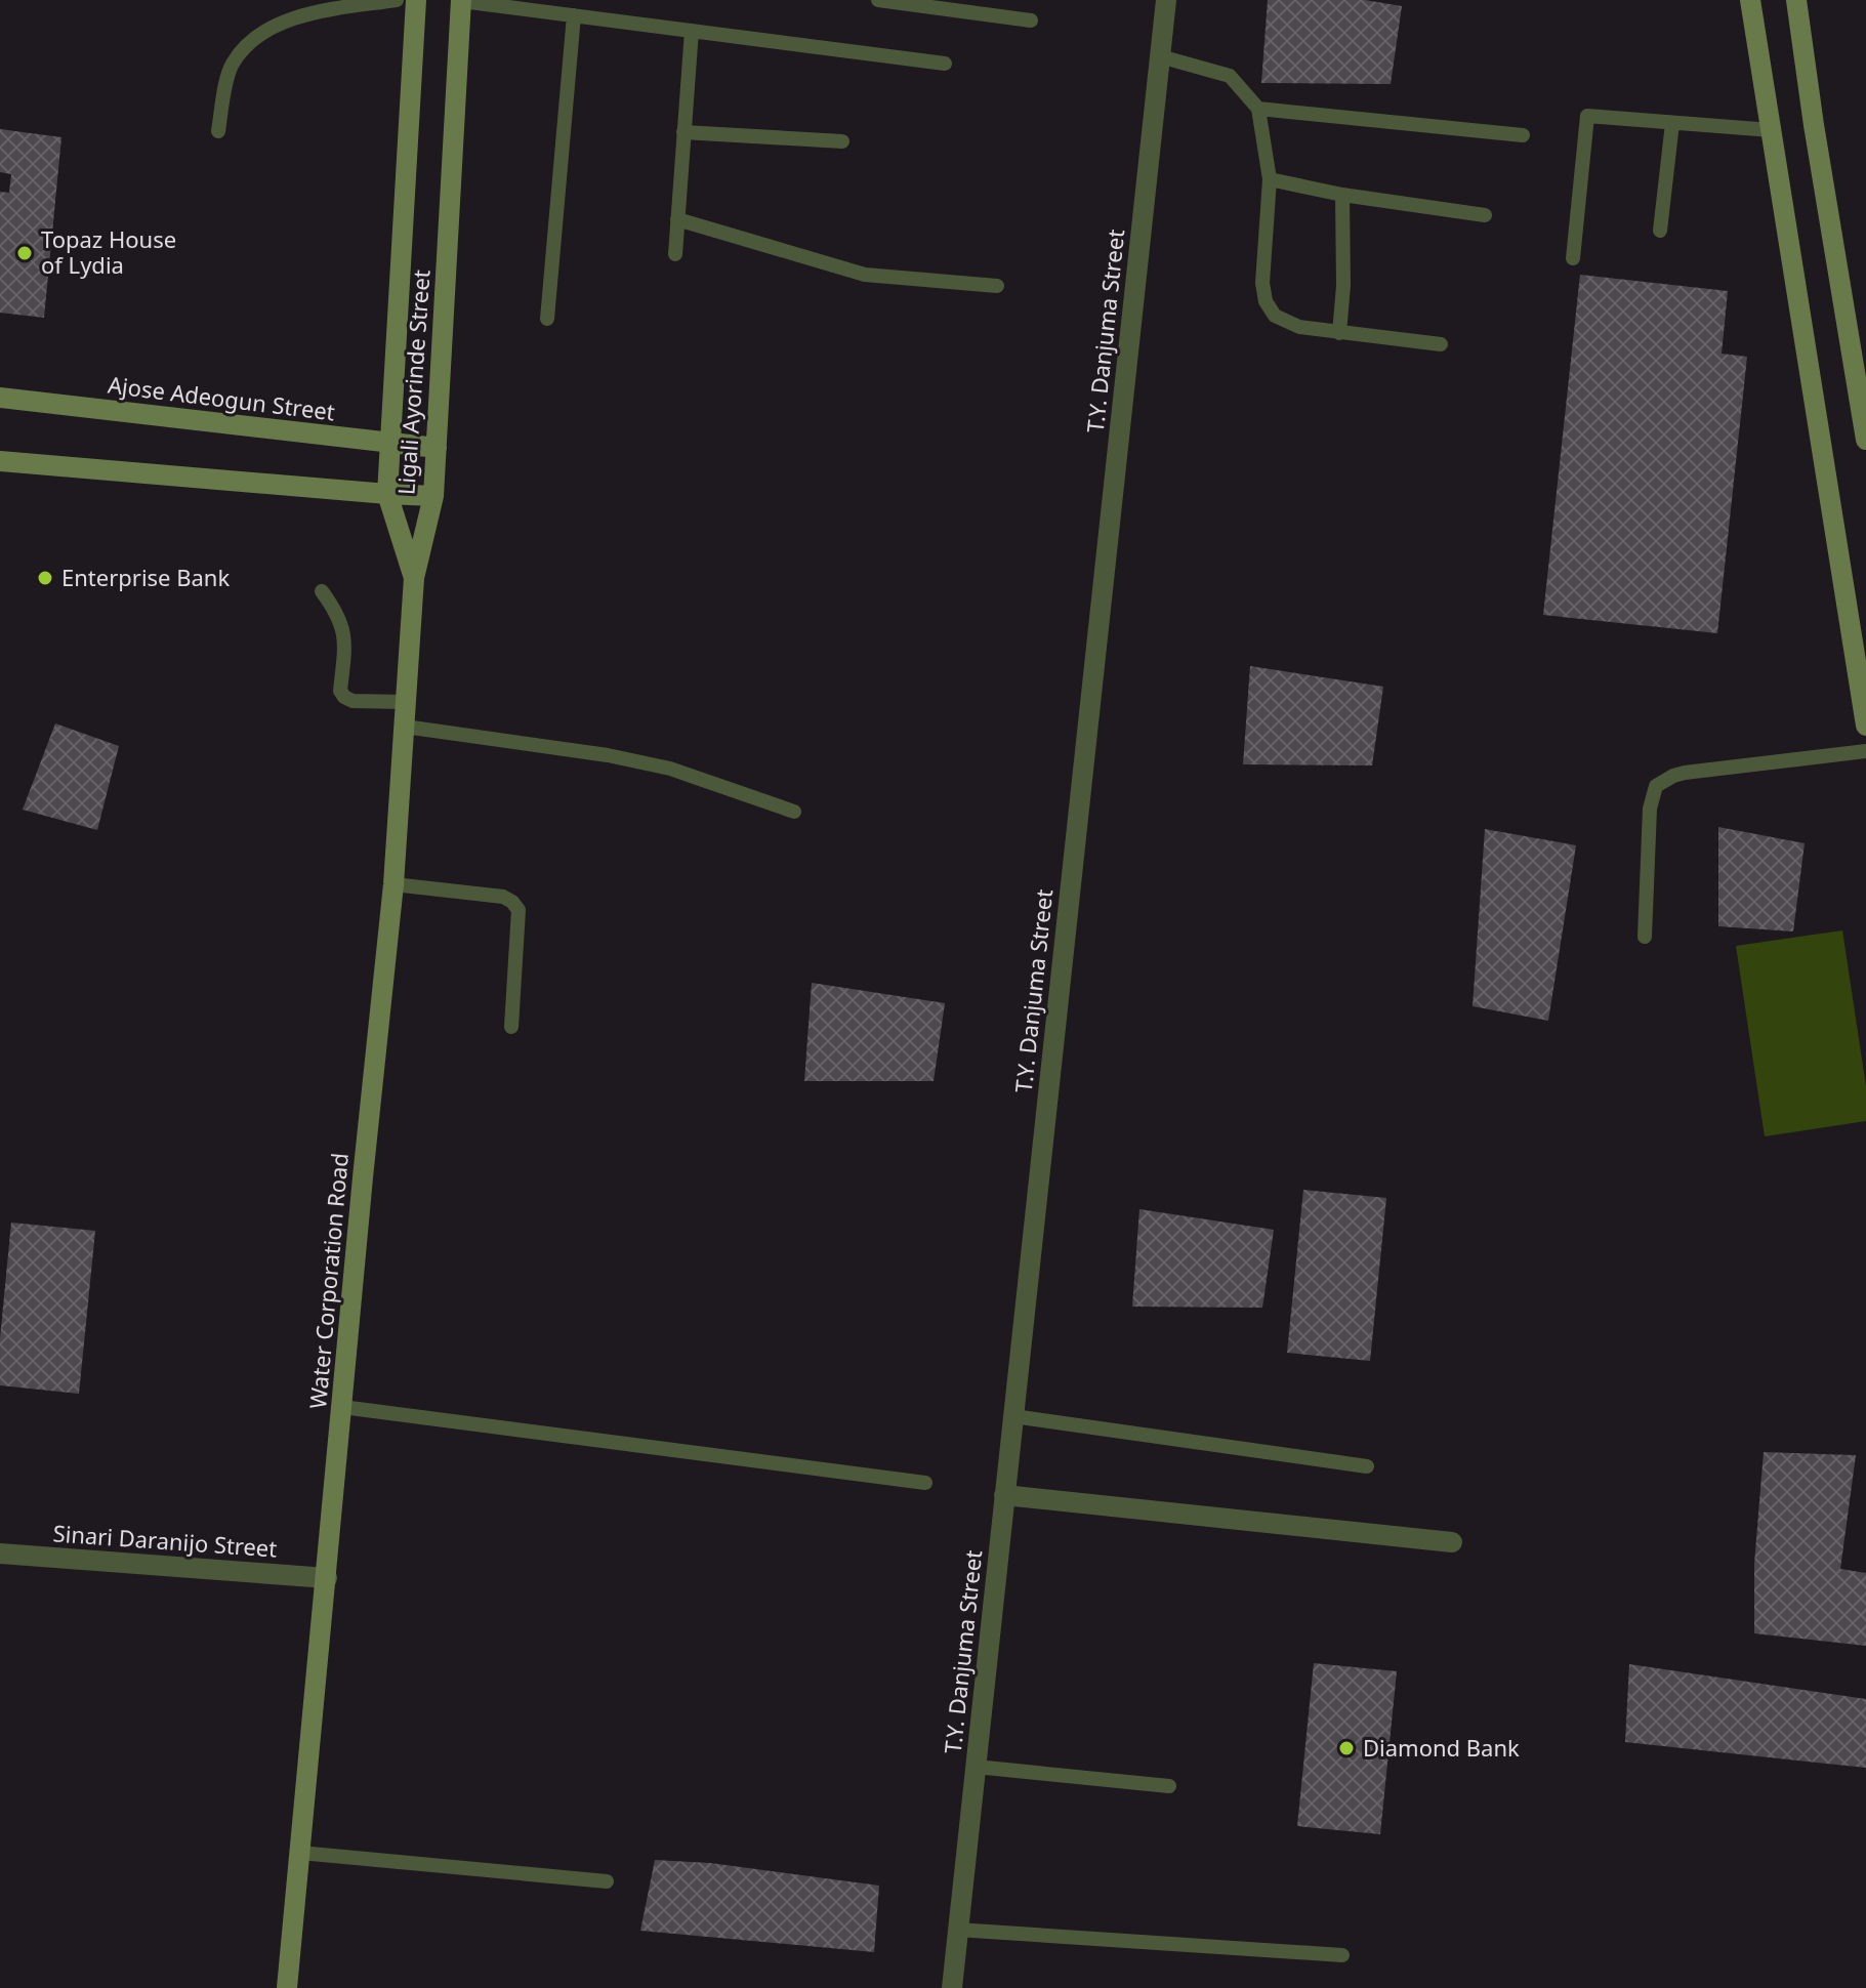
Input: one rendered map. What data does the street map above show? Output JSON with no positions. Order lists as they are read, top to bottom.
{
  "streets": {
    "street": [
      "T.Y. Danjuma Street",
      "Ligali Ayorinde Street",
      "Ajose Adeogun Street",
      "Water Corporation Road",
      "Sinari Daranijo Street"
    ]
  },
  "crossings": [
    ["Ligali Ayorinde Street", "Ajose Adeogun Street"],
    ["Ligali Ayorinde Street", "Water Corporation Road"],
    ["Water Corporation Road", "Sinari Daranijo Street"]
  ],
  "places": ["Topaz House of Lydia", "Enterprise Bank", "Diamond Bank"]
}
